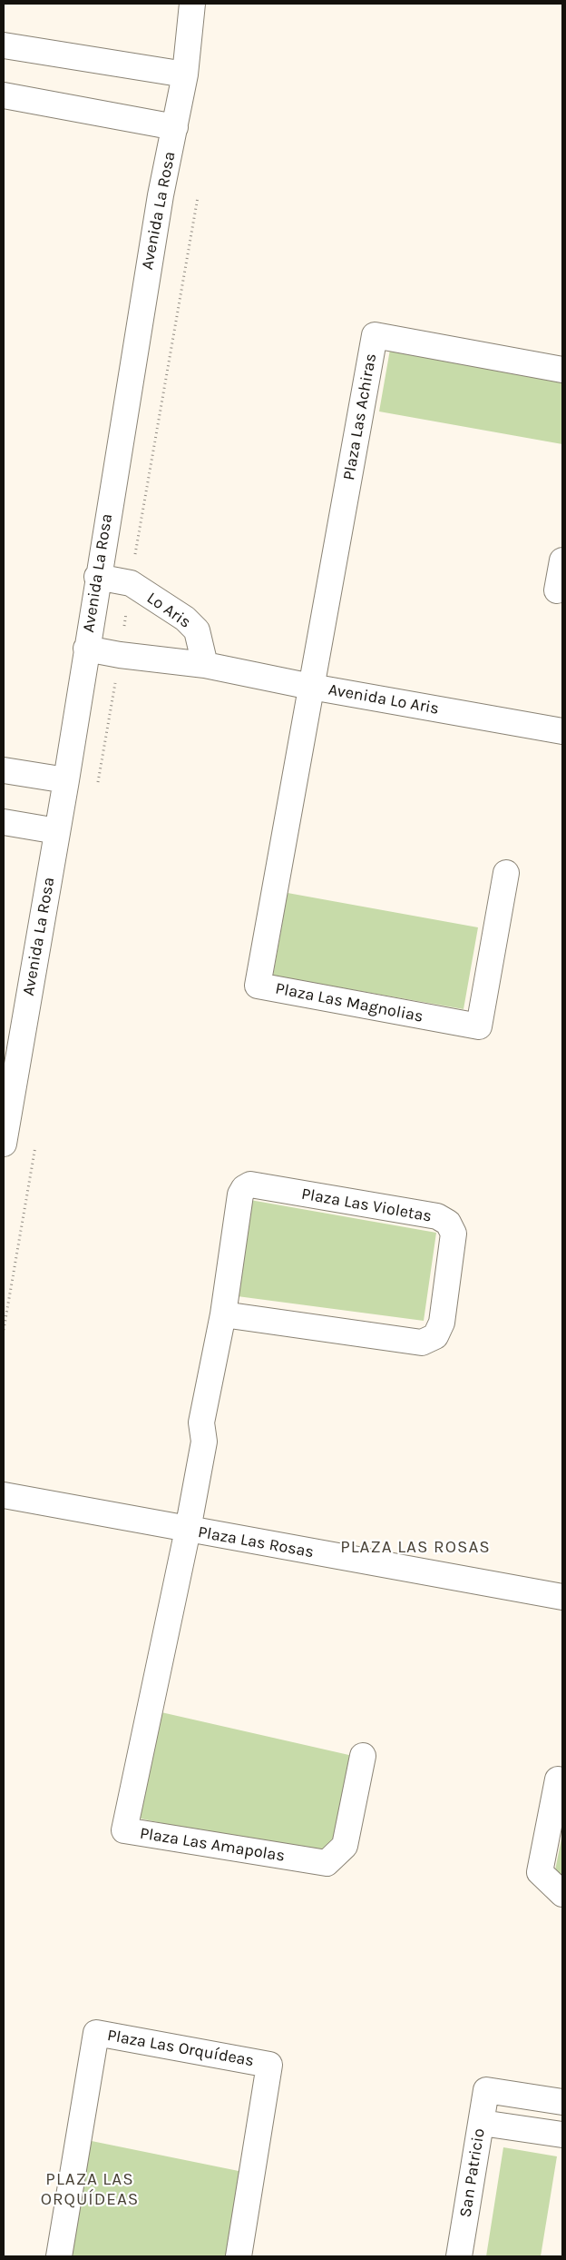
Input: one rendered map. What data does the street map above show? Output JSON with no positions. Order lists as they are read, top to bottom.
{
  "streets": {
    "street": [
      "Avenida La Rosa",
      "Plaza Las Achiras",
      "Lo Aris",
      "Avenida Lo Aris",
      "Plaza Las Magnolias",
      "Plaza Las Violetas",
      "Plaza Las Rosas",
      "Plaza Las Amapolas",
      "Plaza Las Orquídeas",
      "San Patricio"
    ]
  },
  "crossings": [
    ["Avenida La Rosa", "Lo Aris"],
    ["Plaza Las Achiras", "Avenida Lo Aris"],
    ["Plaza Las Achiras", "Plaza Las Magnolias"],
    ["Lo Aris", "Avenida Lo Aris"],
    ["Avenida Lo Aris", "Plaza Las Magnolias"],
    ["Plaza Las Violetas", "Plaza Las Rosas"],
    ["Plaza Las Violetas", "Plaza Las Amapolas"],
    ["Plaza Las Rosas", "Plaza Las Amapolas"]
  ],
  "districts": ["PLAZA LAS ROSAS", "PLAZA LAS ORQUÍDEAS"]
}
